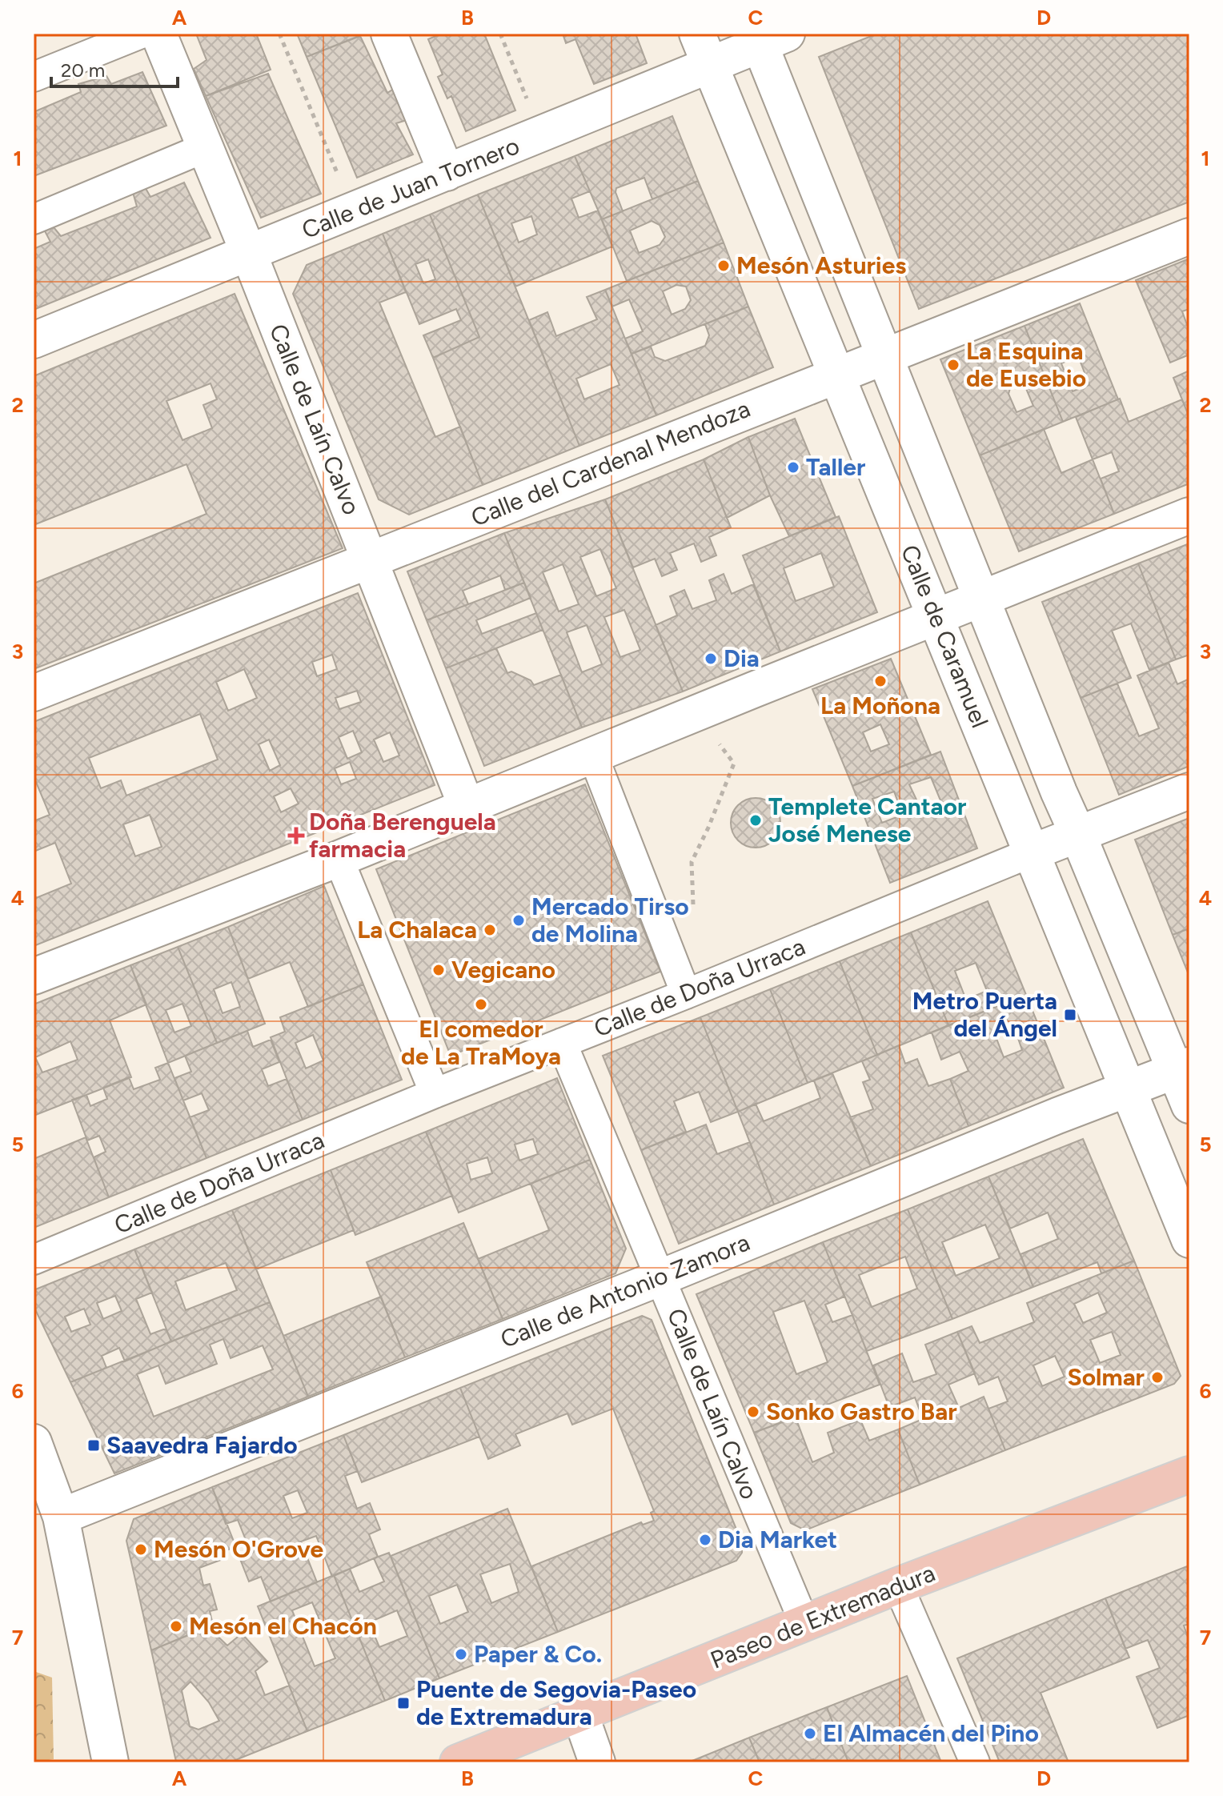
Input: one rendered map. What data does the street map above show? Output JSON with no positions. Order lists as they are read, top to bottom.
{
  "streets": {
    "main road": ["Paseo de Extremadura"],
    "street": [
      "Calle de Juan Tornero",
      "Calle de Laín Calvo",
      "Calle del Cardenal Mendoza",
      "Calle de Caramuel",
      "Calle de Doña Urraca",
      "Calle de Antonio Zamora"
    ]
  },
  "crossings": [
    ["Calle de Juan Tornero", "Calle de Laín Calvo"],
    ["Calle de Juan Tornero", "Calle de Caramuel"],
    ["Calle de Laín Calvo", "Calle del Cardenal Mendoza"],
    ["Calle de Laín Calvo", "Calle de Doña Urraca"],
    ["Calle de Laín Calvo", "Calle de Antonio Zamora"],
    ["Calle de Laín Calvo", "Paseo de Extremadura"],
    ["Calle del Cardenal Mendoza", "Calle de Caramuel"],
    ["Calle de Caramuel", "Calle de Doña Urraca"],
    ["Calle de Caramuel", "Calle de Antonio Zamora"]
  ],
  "places": {
    "other": [
      "Mesón Asturies",
      "La Esquina de Eusebio",
      "Taller",
      "Dia",
      "La Moñona",
      "Templete Cantaor José Menese",
      "Mercado Tirso de Molina",
      "La Chalaca",
      "Vegicano",
      "El comedor de La TraMoya",
      "Solmar",
      "Sonko Gastro Bar",
      "Dia Market",
      "Mesón O'Grove",
      "Mesón el Chacón",
      "Paper & Co.",
      "El Almacén del Pino"
    ],
    "health": ["Doña Berenguela farmacia"],
    "transit": ["Metro Puerta del Ángel", "Saavedra Fajardo", "Puente de Segovia-Paseo de Extremadura"]
  },
  "scale_bar": "20 m",
  "grid": {
    "columns": [
      "A",
      "B",
      "C",
      "D"
    ],
    "rows": [
      "1",
      "2",
      "3",
      "4",
      "5",
      "6",
      "7"
    ]
  }
}
